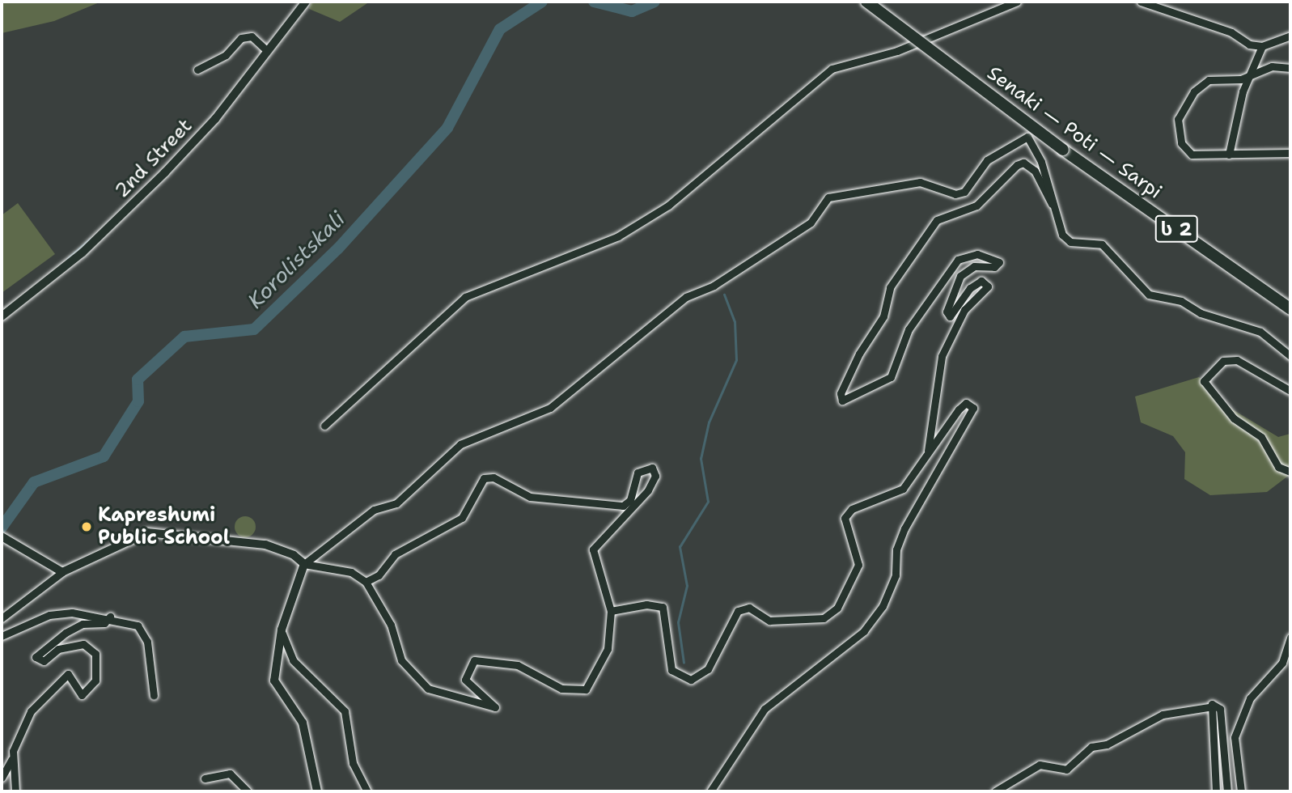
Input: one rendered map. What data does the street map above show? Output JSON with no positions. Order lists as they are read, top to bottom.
{
  "streets": {
    "highway": ["Senaki — Poti — Sarpi", "ს 2"],
    "street": ["2nd Street"]
  },
  "water": ["Korolistskali"],
  "places": ["Kapreshumi Public School"]
}
